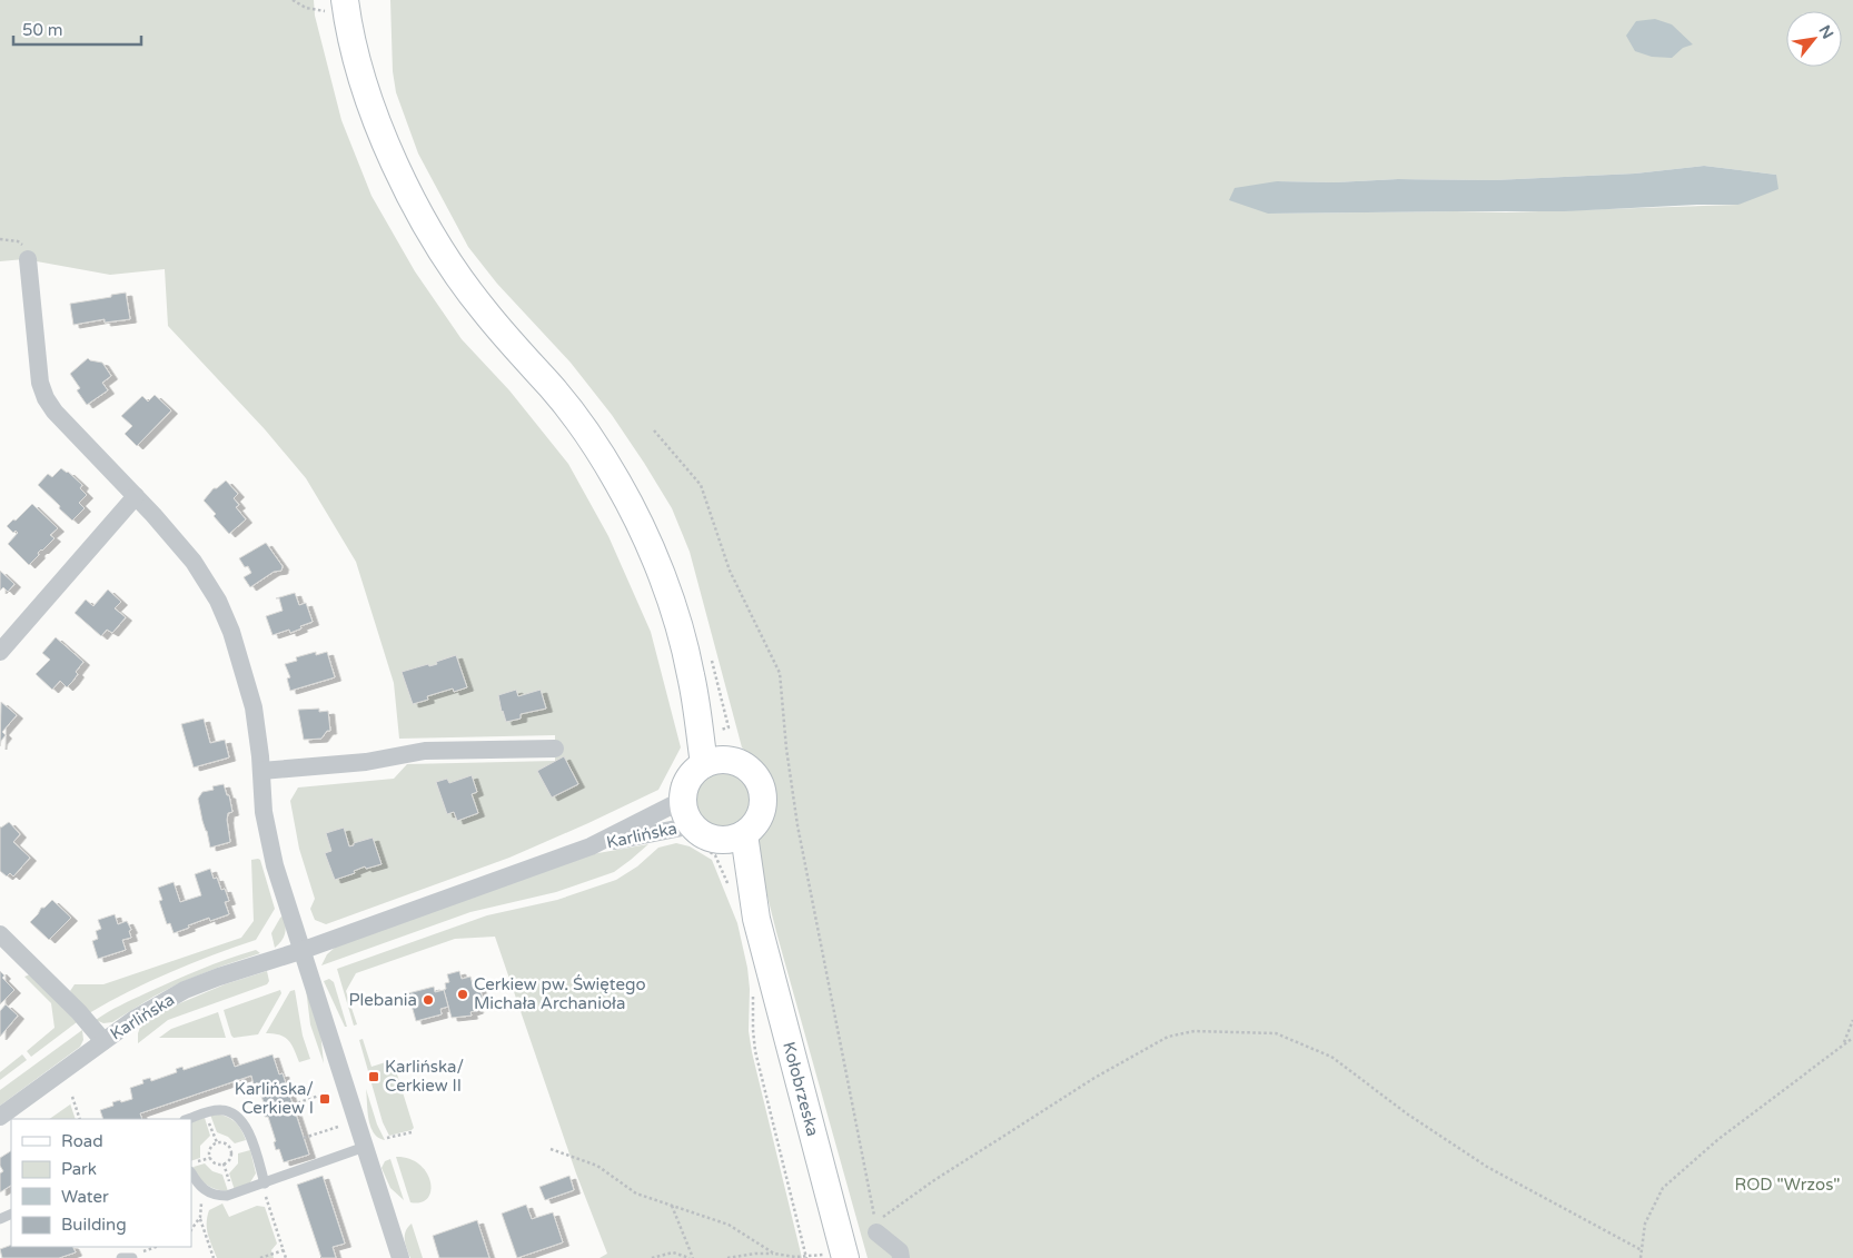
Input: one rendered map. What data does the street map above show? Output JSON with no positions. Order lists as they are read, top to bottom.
{
  "streets": {
    "main road": ["Kołobrzeska"],
    "street": ["Karlińska"]
  },
  "crossings": [
    ["Karlińska", "Kołobrzeska"]
  ],
  "parks": ["ROD \"Wrzos\""],
  "places": {
    "other": ["Cerkiew pw. Świętego Michała Archanioła", "Plebania"],
    "transit": ["Karlińska/ Cerkiew II", "Karlińska/ Cerkiew I"]
  },
  "legend": [
    "Road",
    "Park",
    "Water",
    "Building"
  ],
  "scale_bar": "50 m",
  "north": "top right"
}
